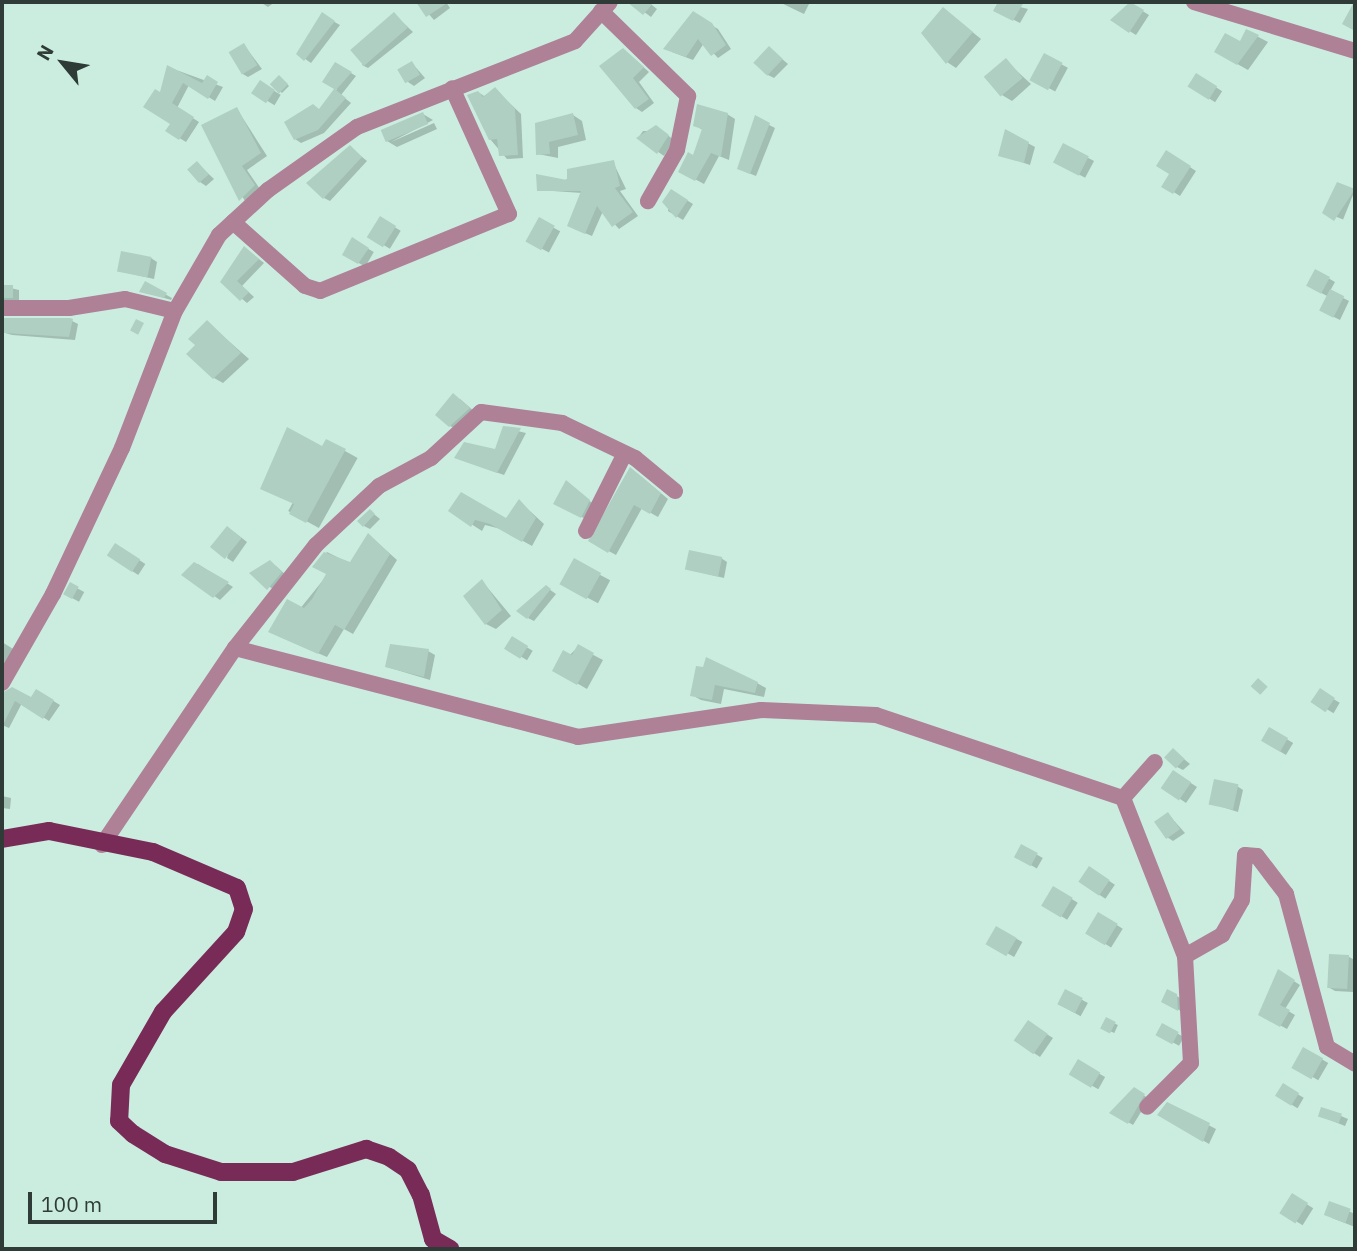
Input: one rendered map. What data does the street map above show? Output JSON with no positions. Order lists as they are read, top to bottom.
{
  "scale_bar": "100 m",
  "north": "top left"
}
